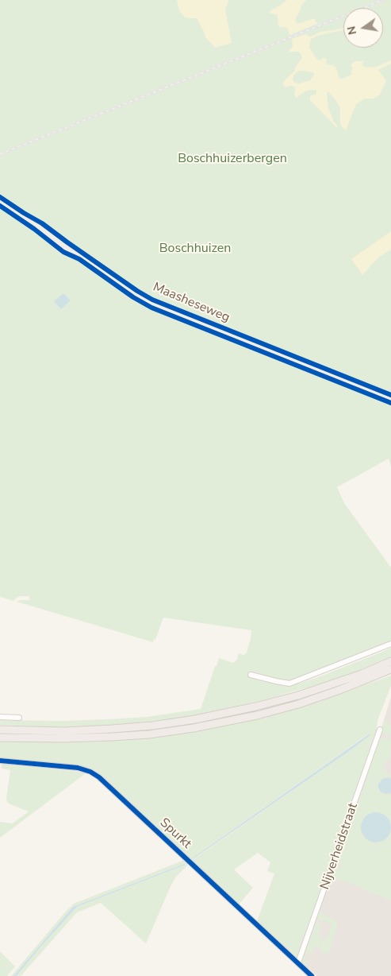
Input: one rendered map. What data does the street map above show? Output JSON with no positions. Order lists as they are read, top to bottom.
{
  "streets": {
    "main road": ["Maasheseweg"],
    "street": ["Spurkt", "Nijverheidstraat"]
  },
  "crossings": [
    ["Spurkt", "Nijverheidstraat"]
  ],
  "parks": ["Boschhuizerbergen", "Boschhuizen"],
  "north": "left"
}
